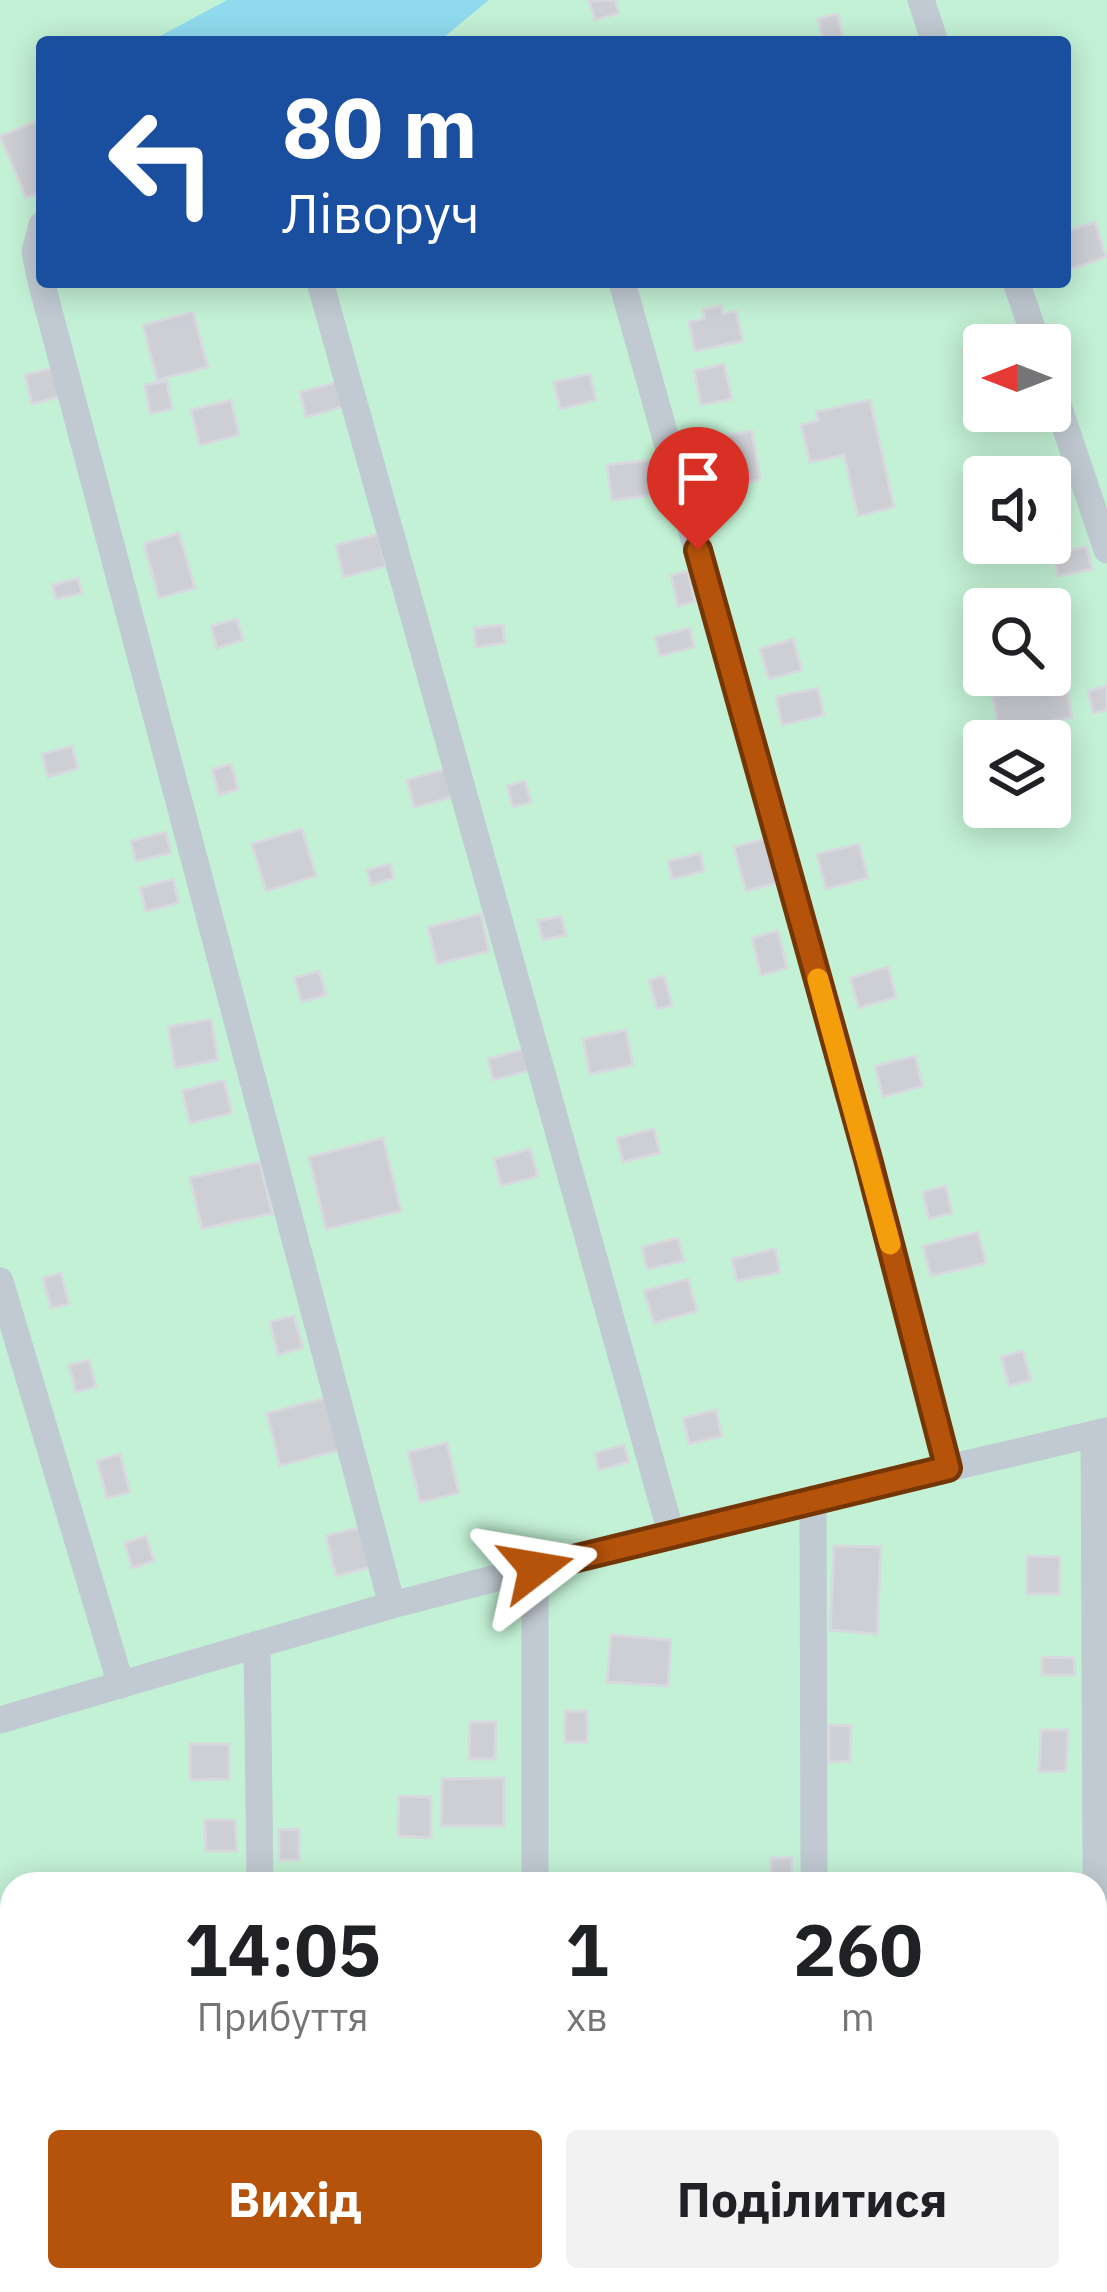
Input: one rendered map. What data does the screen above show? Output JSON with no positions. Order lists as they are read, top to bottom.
{
  "north": "left",
  "page": {
    "turn": ["80 m", "Ліворуч"],
    "eta": [
      "14:05",
      "Прибуття",
      "1",
      "хв",
      "260",
      "m"
    ],
    "buttons": ["Вихід", "Поділитися"]
  }
}
